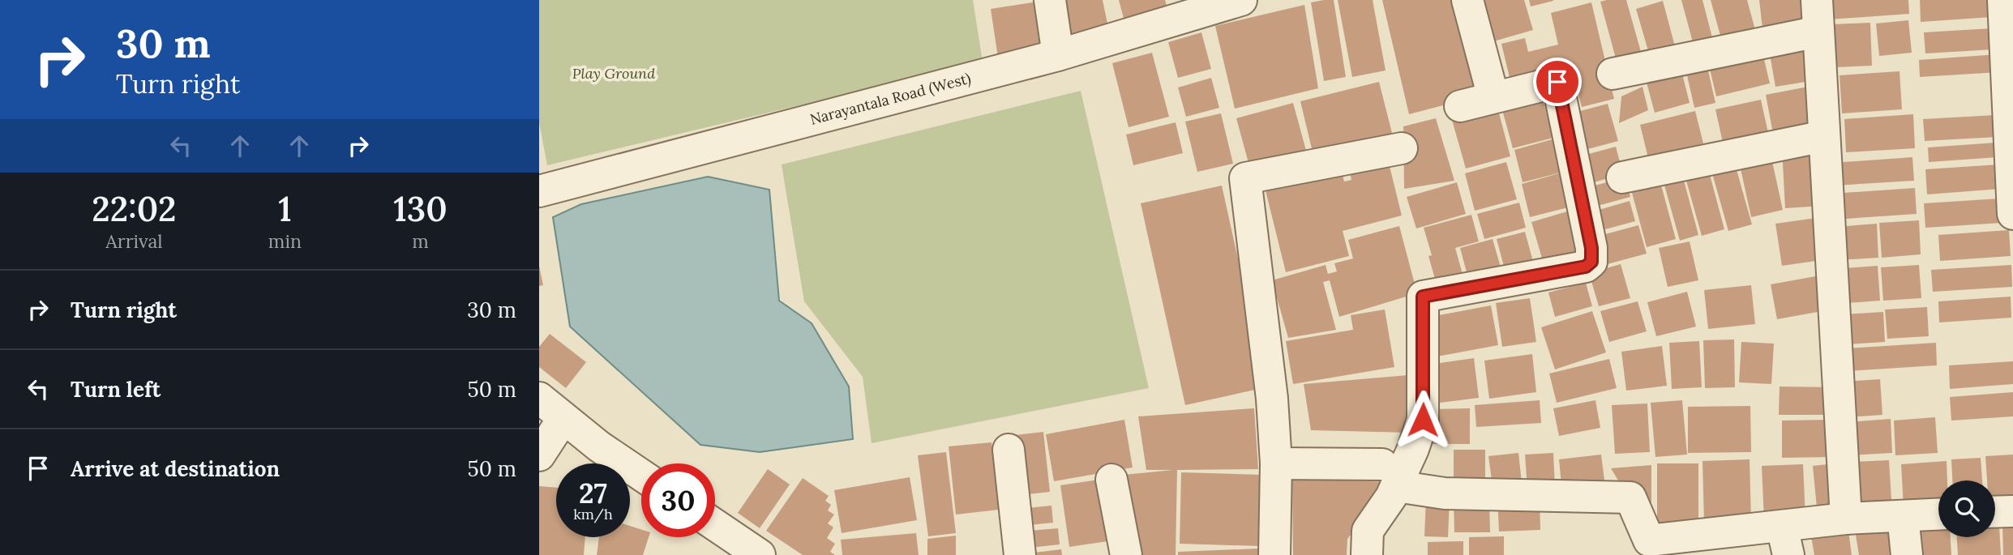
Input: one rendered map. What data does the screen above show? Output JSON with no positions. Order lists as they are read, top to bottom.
{
  "streets": {
    "street": ["Narayantala Road (West)"]
  },
  "parks": ["Play Ground"],
  "page": {
    "turn": ["30 m", "Turn right"],
    "eta": [
      "22:02",
      "Arrival",
      "1",
      "min",
      "130",
      "m"
    ],
    "list": [
      {
        "name": "Turn right",
        "value": "30 m"
      },
      {
        "name": "Turn left",
        "value": "50 m"
      },
      {
        "name": "Arrive at destination",
        "value": "50 m"
      }
    ],
    "speed": "27 km/h",
    "limit": "30"
  }
}
